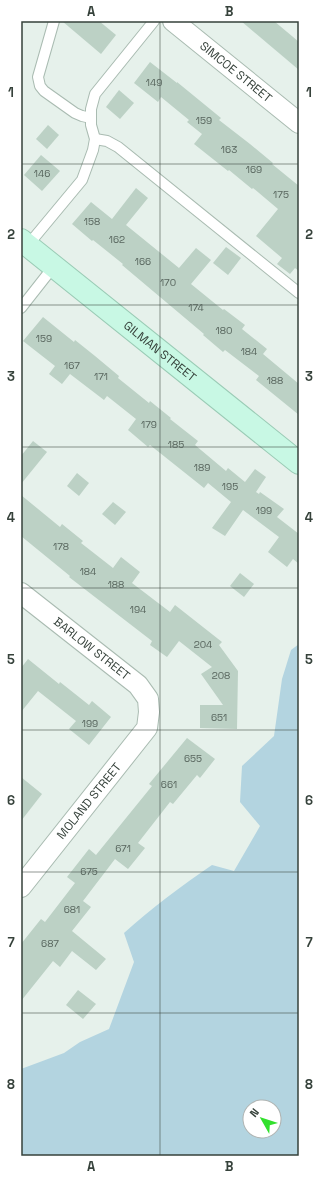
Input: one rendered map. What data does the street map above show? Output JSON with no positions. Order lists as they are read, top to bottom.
{
  "streets": {
    "street": [
      "SIMCOE STREET",
      "GILMAN STREET",
      "BARLOW STREET",
      "MOLAND STREET"
    ]
  },
  "crossings": [
    ["BARLOW STREET", "MOLAND STREET"]
  ],
  "house_numbers": [
    "149",
    "159",
    "163",
    "169",
    "146",
    "175",
    "158",
    "162",
    "166",
    "170",
    "174",
    "180",
    "159",
    "184",
    "167",
    "171",
    "188",
    "179",
    "185",
    "189",
    "195",
    "199",
    "178",
    "184",
    "188",
    "194",
    "204",
    "208",
    "651",
    "199",
    "655",
    "661",
    "671",
    "675",
    "681",
    "687"
  ],
  "north": "top left",
  "grid": {
    "columns": ["A", "B"],
    "rows": [
      "1",
      "2",
      "3",
      "4",
      "5",
      "6",
      "7",
      "8"
    ]
  }
}
